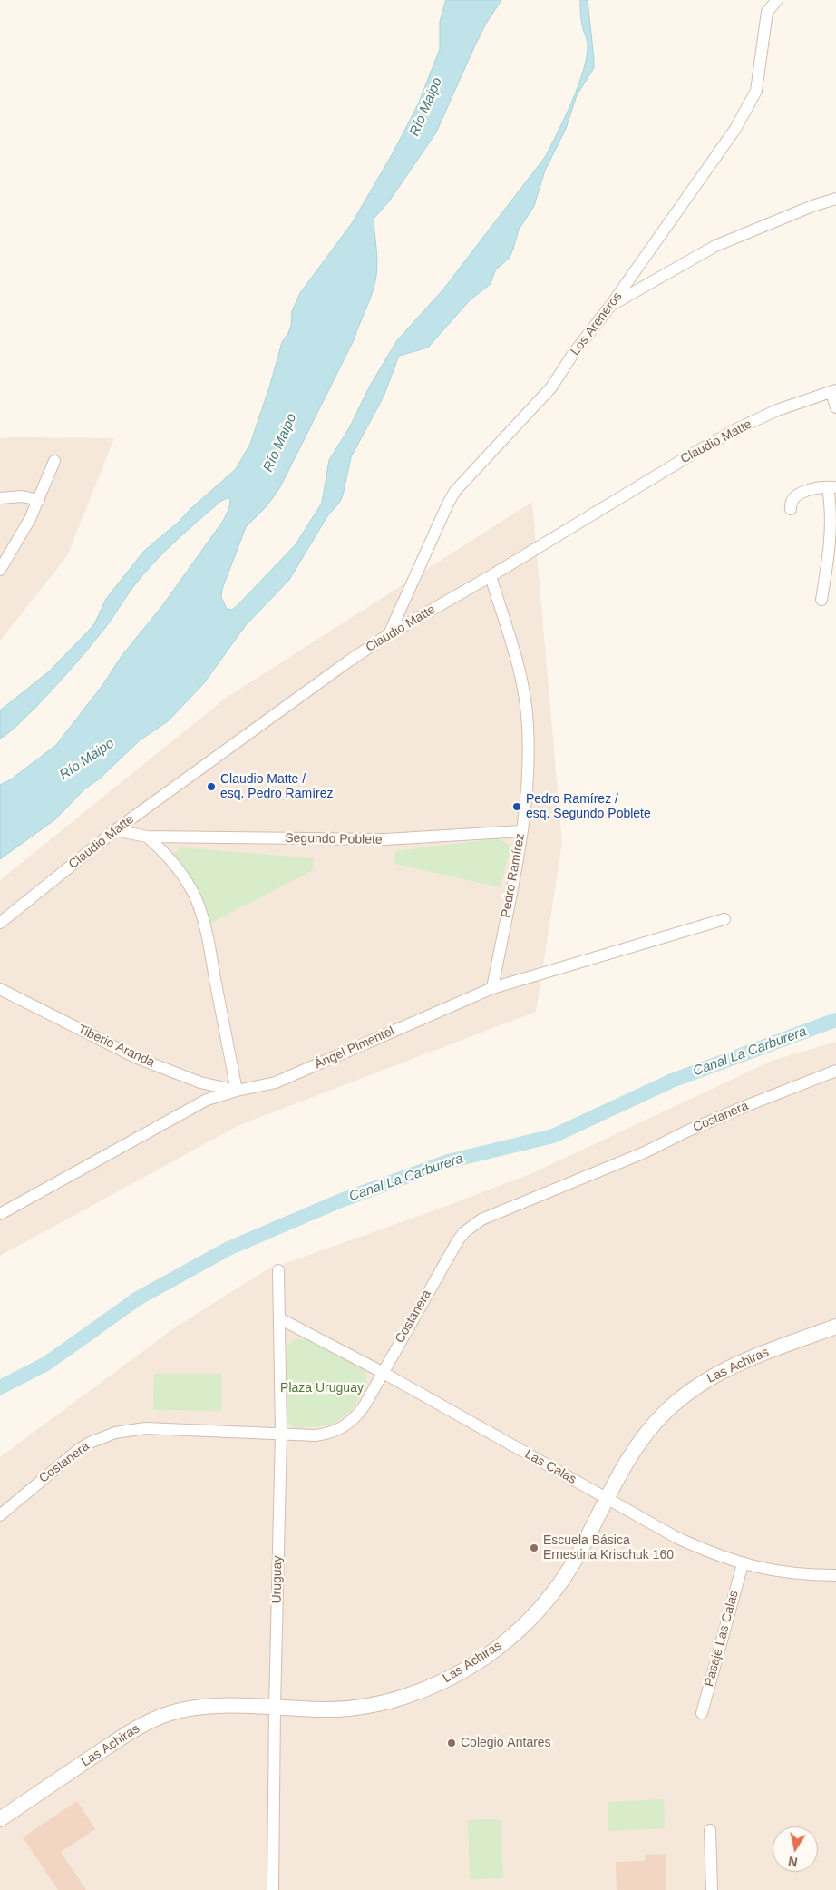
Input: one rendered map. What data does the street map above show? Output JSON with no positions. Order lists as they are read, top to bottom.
{
  "streets": {
    "street": [
      "Los Areneros",
      "Claudio Matte",
      "Segundo Poblete",
      "Pedro Ramírez",
      "Tiberio Aranda",
      "Ángel Pimentel",
      "Costanera",
      "Las Achiras",
      "Las Calas",
      "Uruguay",
      "Pasaje Las Calas"
    ]
  },
  "crossings": [
    ["Los Areneros", "Claudio Matte"],
    ["Claudio Matte", "Segundo Poblete"],
    ["Claudio Matte", "Pedro Ramírez"],
    ["Segundo Poblete", "Pedro Ramírez"],
    ["Pedro Ramírez", "Ángel Pimentel"],
    ["Tiberio Aranda", "Ángel Pimentel"],
    ["Costanera", "Las Calas"],
    ["Costanera", "Uruguay"],
    ["Las Achiras", "Las Calas"],
    ["Las Achiras", "Uruguay"],
    ["Las Calas", "Uruguay"],
    ["Las Calas", "Pasaje Las Calas"]
  ],
  "water": ["Río Maipo", "Canal La Carburera"],
  "parks": ["Plaza Uruguay"],
  "places": [
    "Claudio Matte / esq. Pedro Ramírez",
    "Pedro Ramírez / esq. Segundo Poblete",
    "Escuela Básica Ernestina Krischuk 160",
    "Colegio Antares"
  ],
  "north": "bottom"
}
